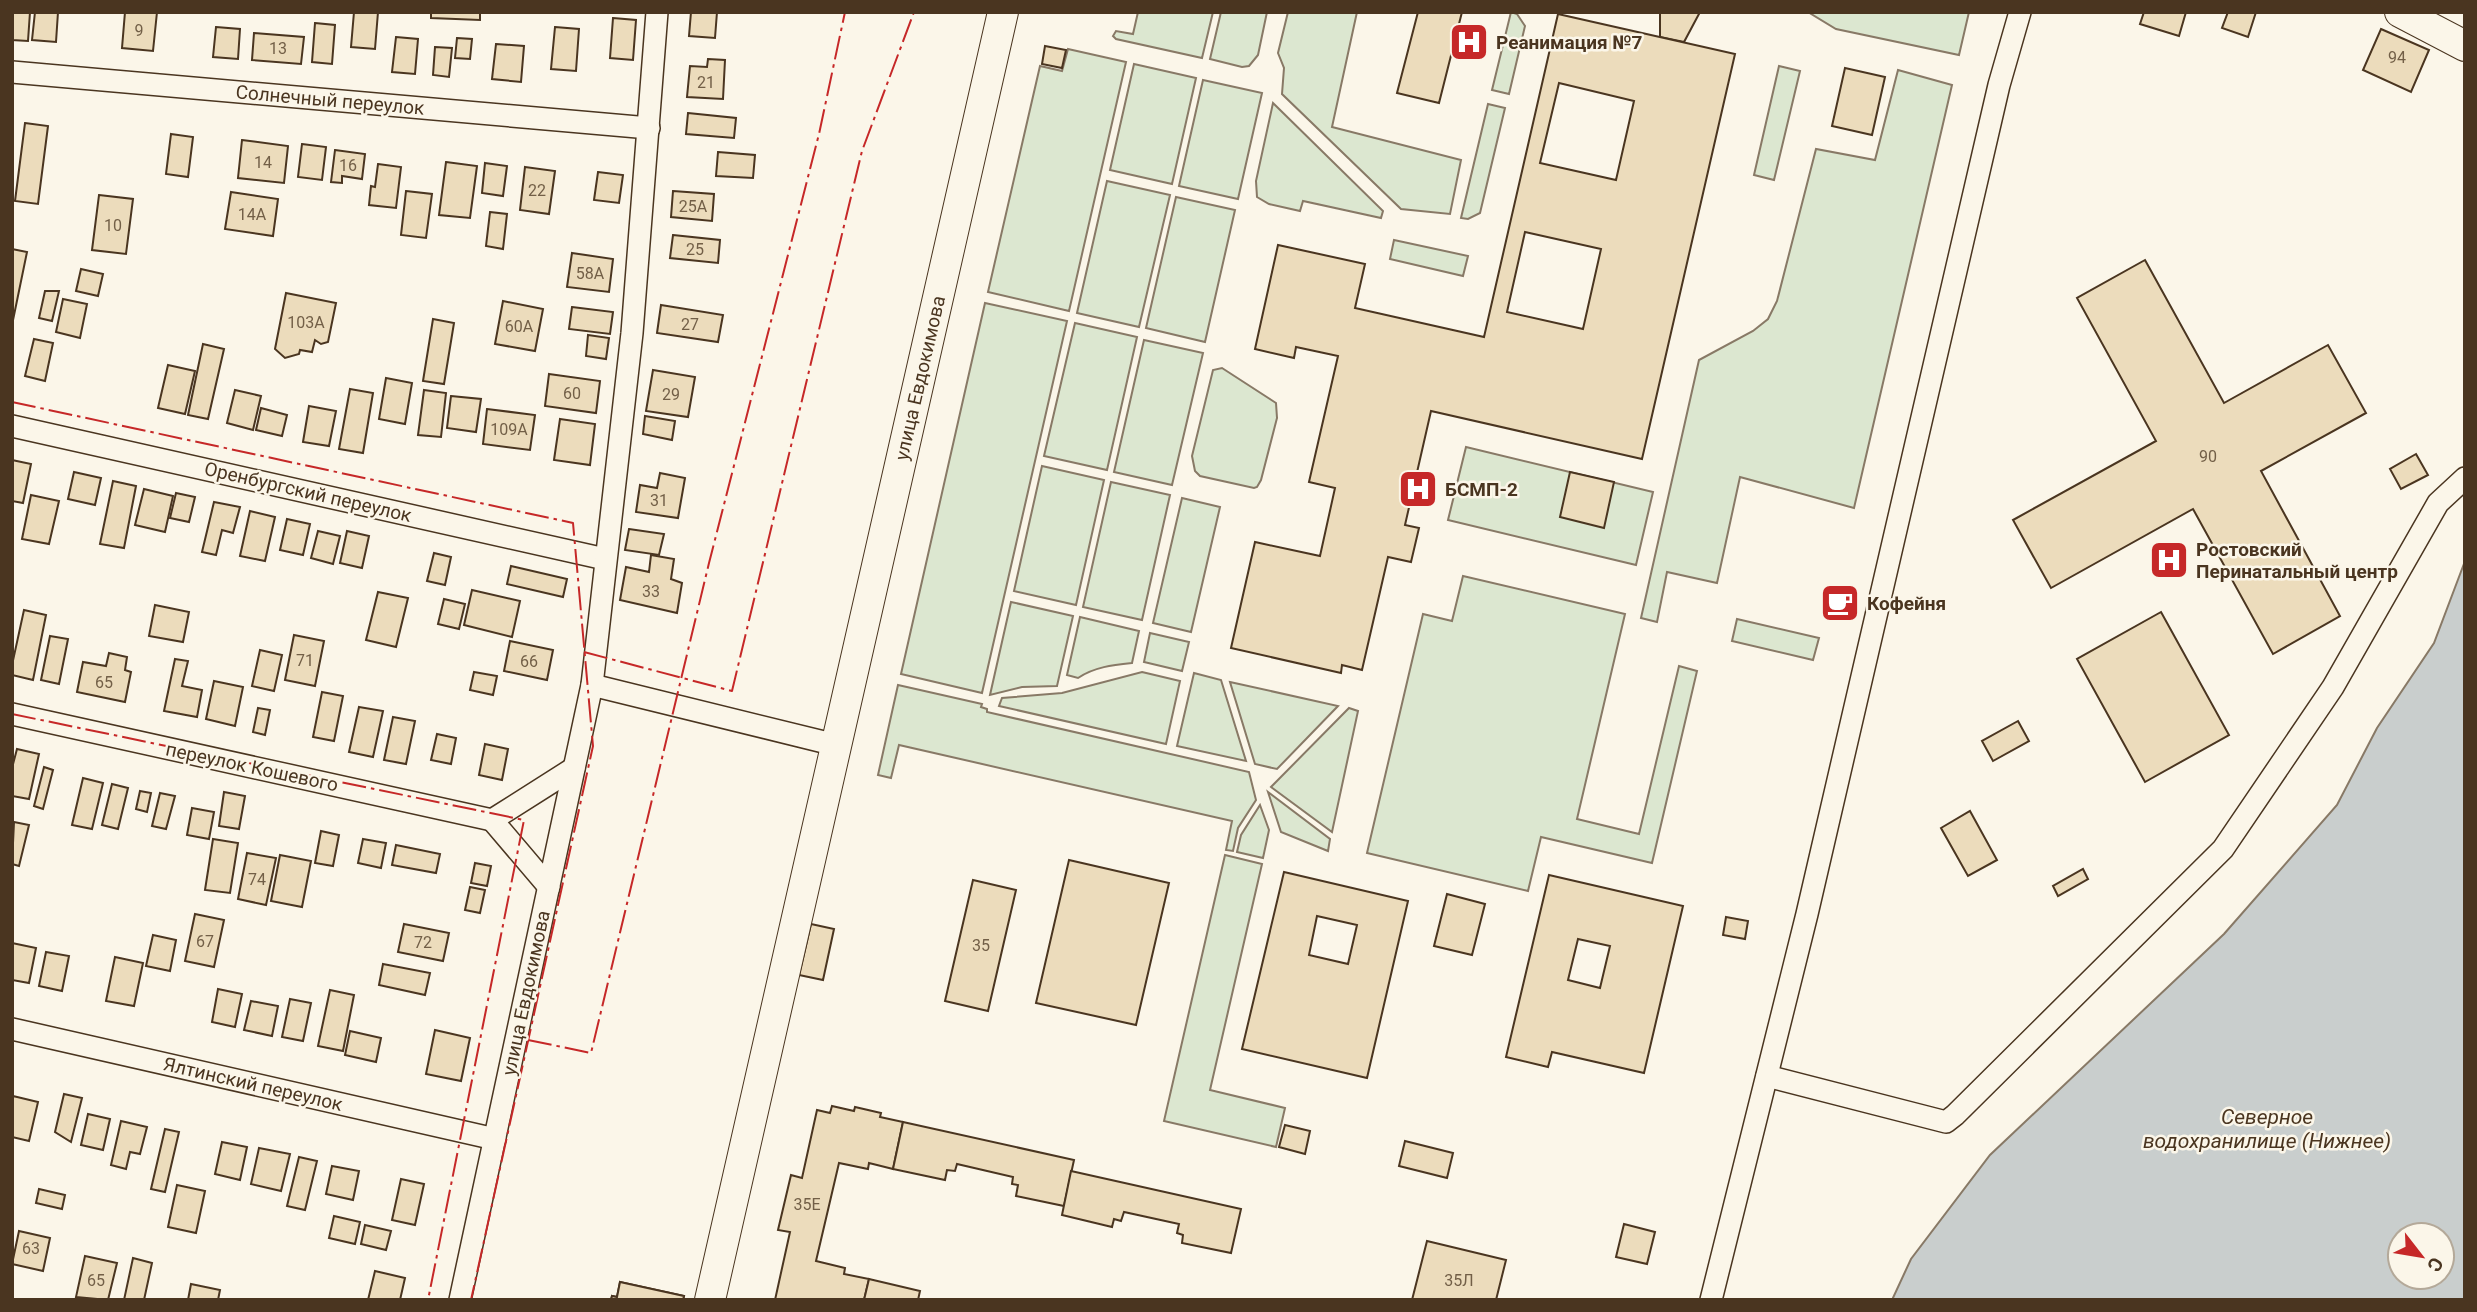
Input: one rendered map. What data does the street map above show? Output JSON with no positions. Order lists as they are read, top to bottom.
{
  "streets": {
    "main road": ["улица Евдокимова"],
    "street": [
      "Солнечный переулок",
      "Оренбургский переулок",
      "переулок Кошевого",
      "Ялтинский переулок"
    ]
  },
  "crossings": [
    ["Солнечный переулок", "улица Евдокимова"],
    ["улица Евдокимова", "Оренбургский переулок"],
    ["улица Евдокимова", "Ялтинский переулок"]
  ],
  "water": ["Северное водохранилище (Нижнее)"],
  "places": {
    "hospital": ["Реанимация №7", "БСМП-2", "Ростовский Перинатальный центр"],
    "cafe": ["Кофейня"]
  },
  "house_numbers": [
    "9",
    "13",
    "94",
    "21",
    "14",
    "16",
    "22",
    "25А",
    "14А",
    "10",
    "25",
    "58А",
    "103А",
    "27",
    "60А",
    "60",
    "29",
    "109А",
    "90",
    "31",
    "33",
    "71",
    "66",
    "65",
    "74",
    "67",
    "72",
    "35",
    "35Е",
    "63",
    "65",
    "35Л"
  ],
  "north": "bottom right"
}
